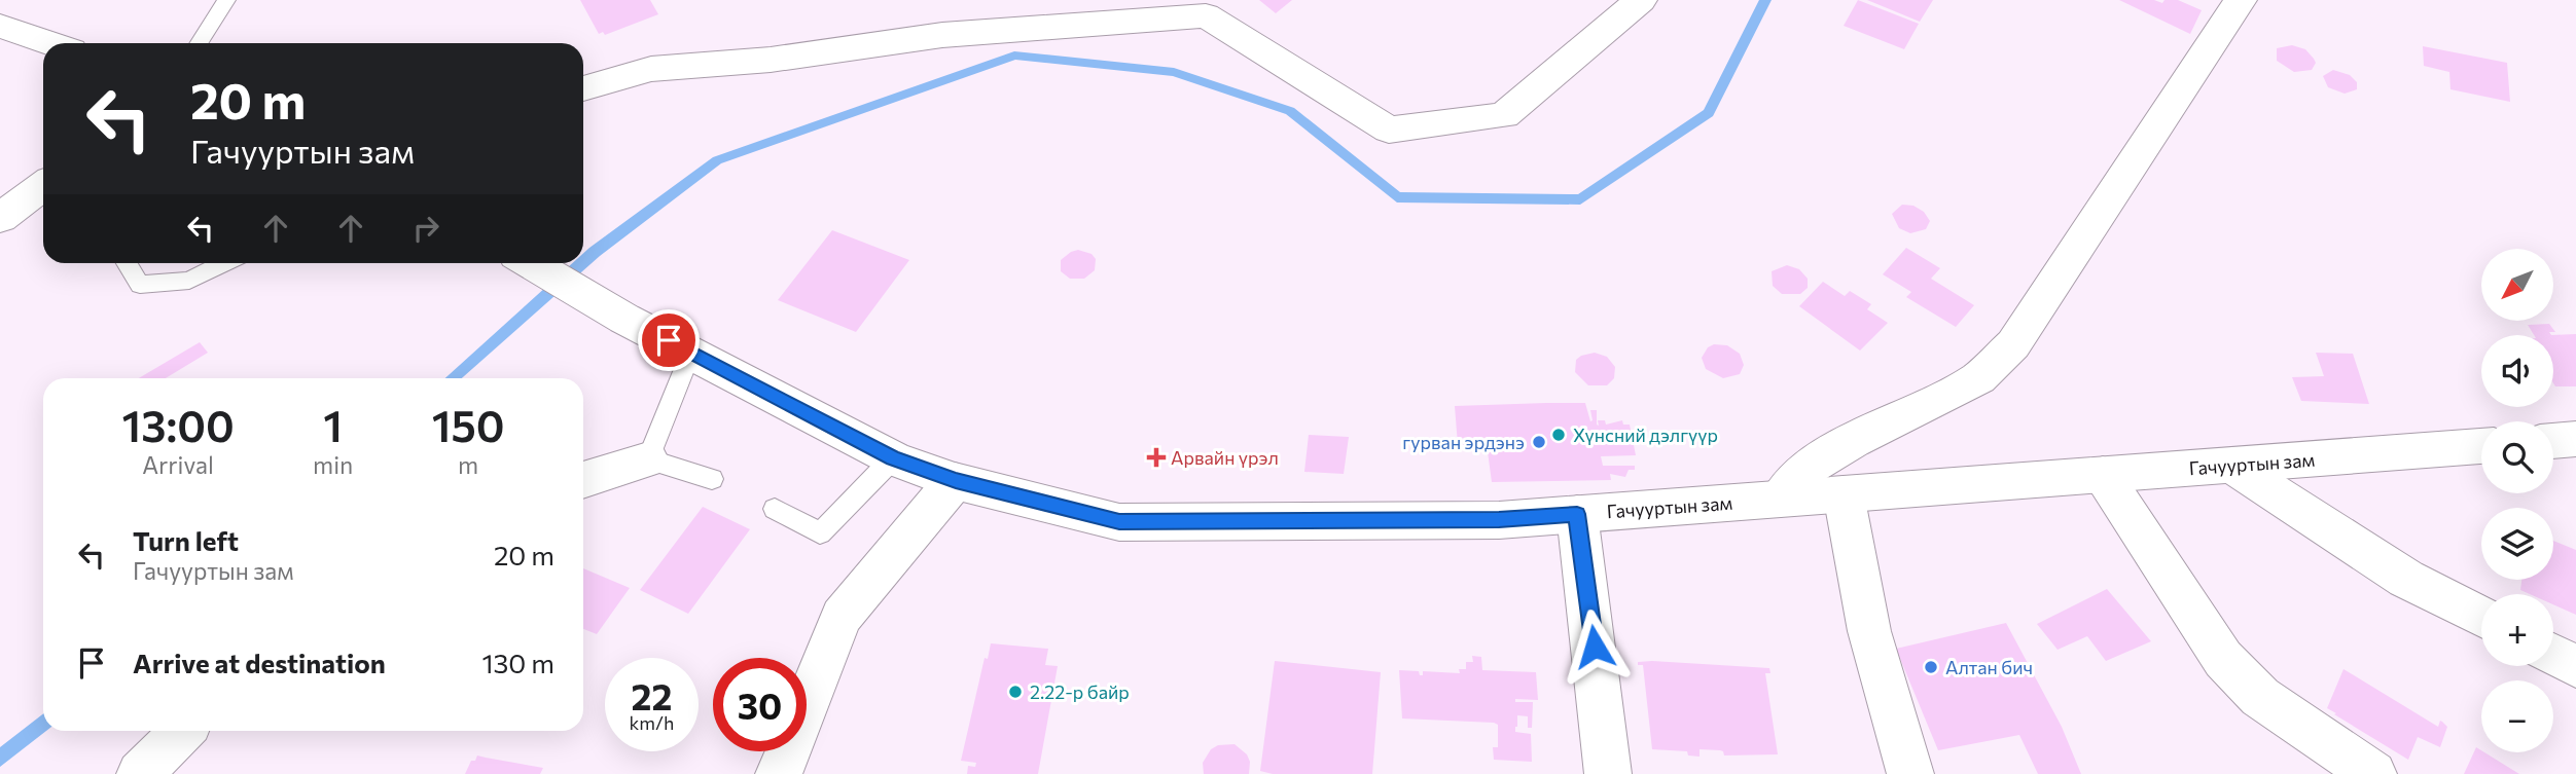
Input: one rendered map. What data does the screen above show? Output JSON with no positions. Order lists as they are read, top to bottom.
{
  "streets": {
    "street": ["Гачууртын зам"]
  },
  "places": {
    "other": [
      "Хүнсний дэлгүүр",
      "гурван эрдэнэ",
      "Алтан бич",
      "2.22-р байр"
    ],
    "health": ["Арвайн үрэл"]
  },
  "north": "bottom left",
  "page": {
    "turn": ["20 m", "Гачууртын зам"],
    "map_buttons": ["+", "−"],
    "eta": [
      "13:00",
      "Arrival",
      "1",
      "min",
      "150",
      "m"
    ],
    "list": [
      {
        "name": "Turn left",
        "note": "Гачууртын зам",
        "value": "20 m"
      },
      {
        "name": "Arrive at destination",
        "value": "130 m"
      }
    ],
    "speed": "22 km/h",
    "limit": "30"
  }
}
